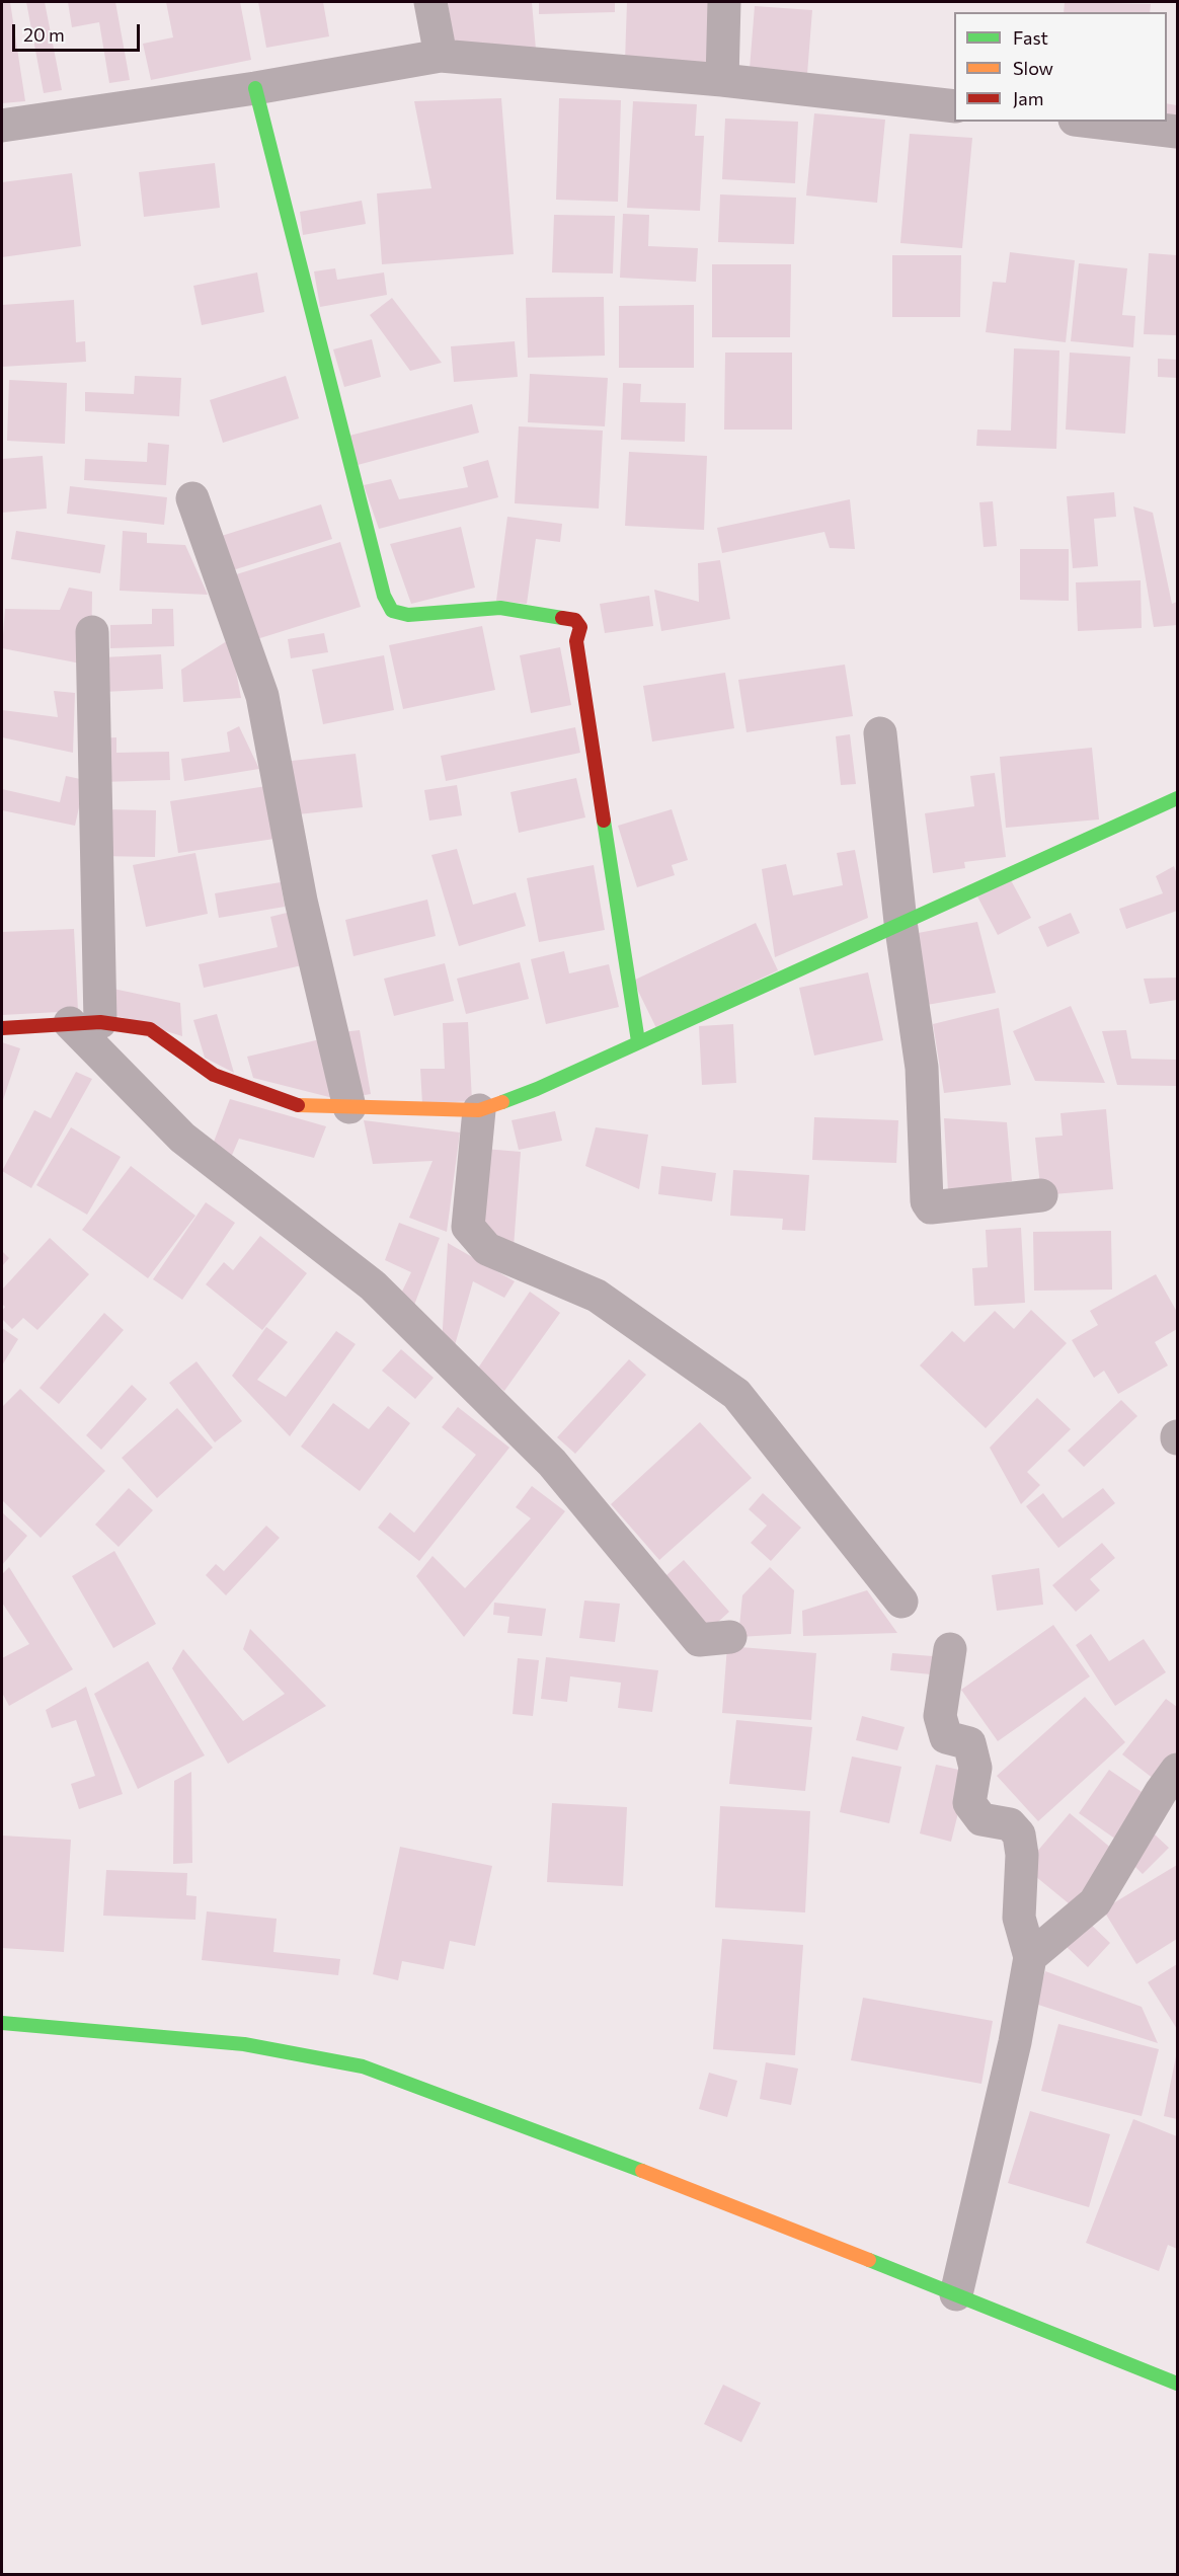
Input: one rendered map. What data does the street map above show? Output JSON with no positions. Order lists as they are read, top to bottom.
{
  "legend": ["Fast", "Slow", "Jam"],
  "scale_bar": "20 m"
}
